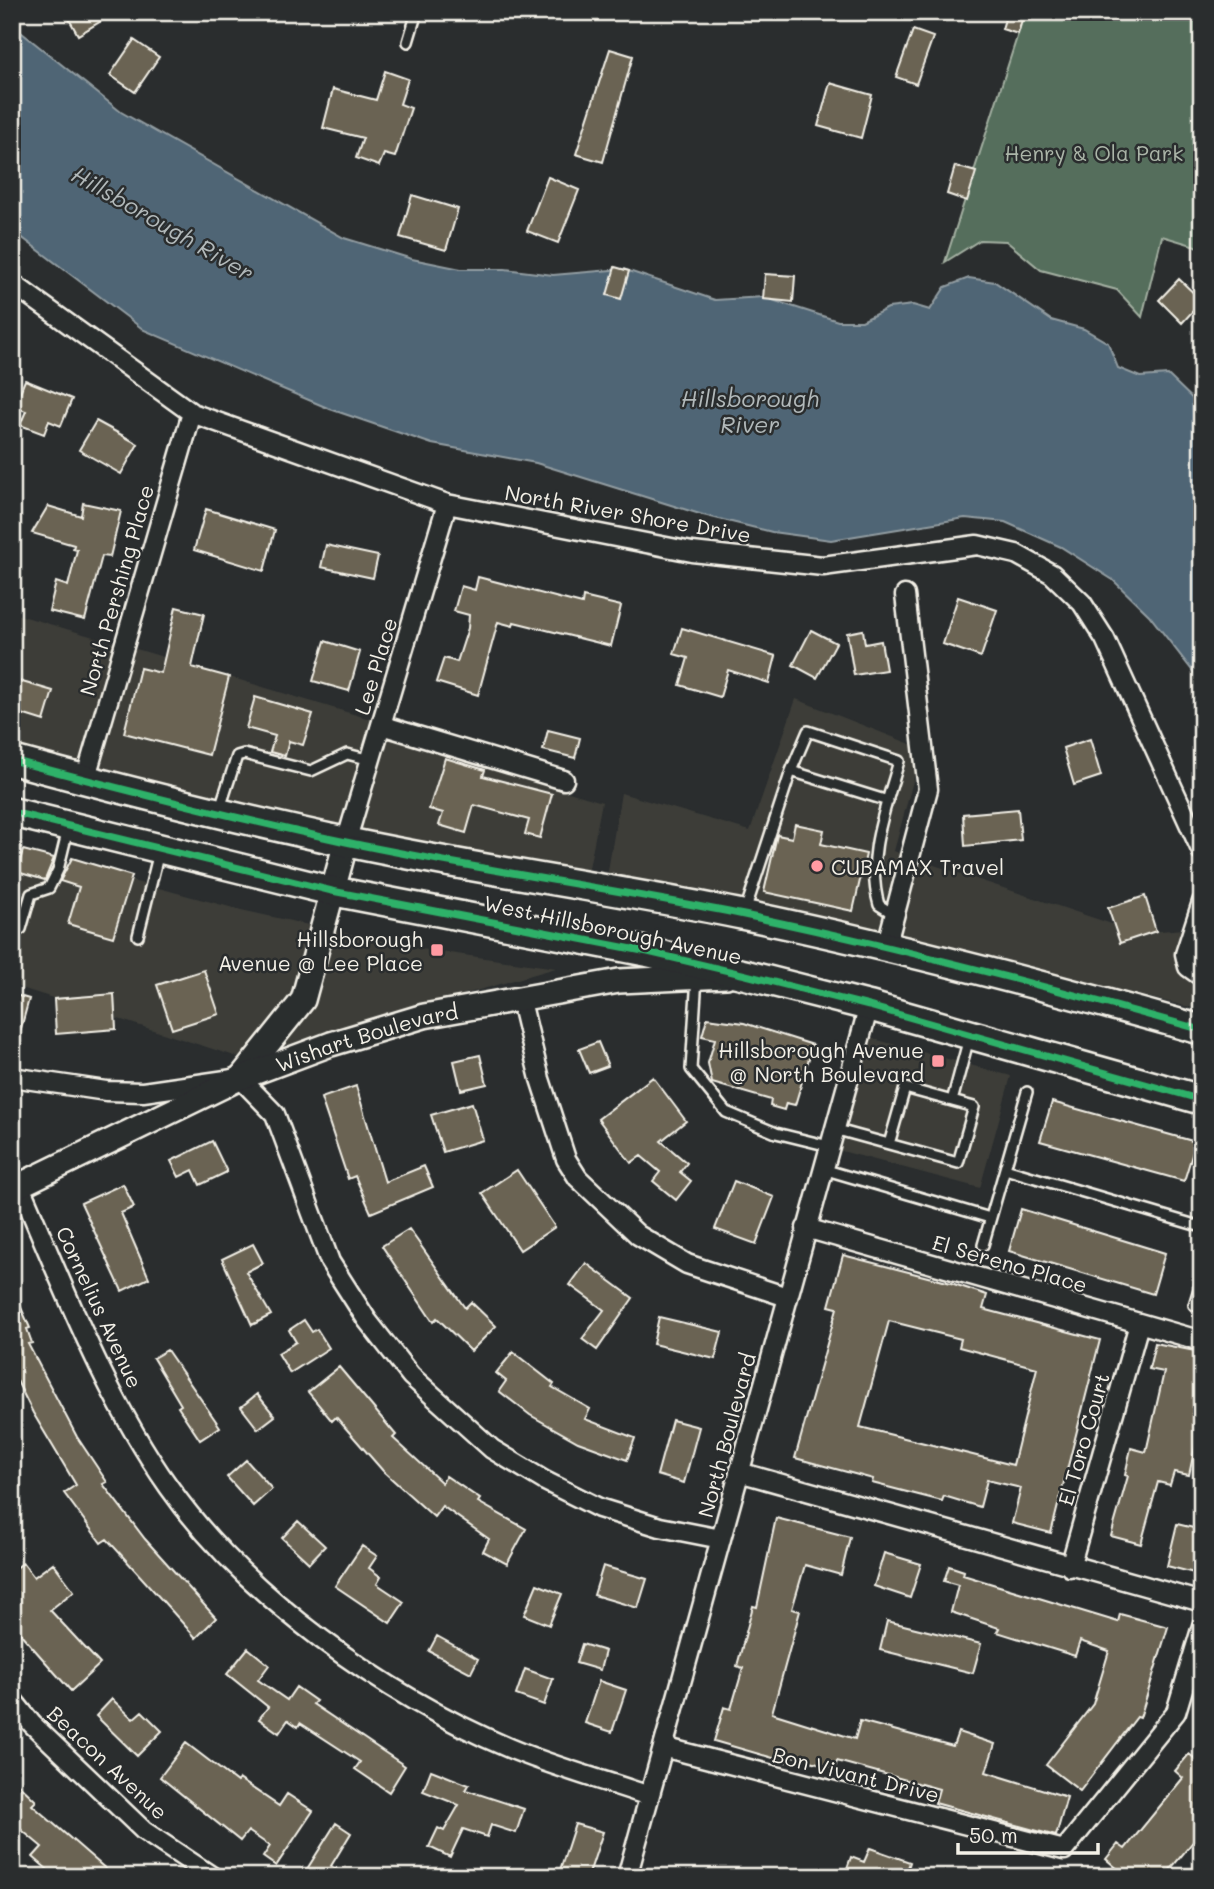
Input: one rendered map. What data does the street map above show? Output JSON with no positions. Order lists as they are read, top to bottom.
{
  "streets": {
    "main road": ["West Hillsborough Avenue"],
    "street": [
      "North River Shore Drive",
      "North Pershing Place",
      "Lee Place",
      "Wishart Boulevard",
      "El Sereno Place",
      "Cornelius Avenue",
      "North Boulevard",
      "El Toro Court",
      "Beacon Avenue",
      "Bon Vivant Drive"
    ]
  },
  "crossings": [
    ["North River Shore Drive", "North Pershing Place"],
    ["North River Shore Drive", "Lee Place"],
    ["North Pershing Place", "West Hillsborough Avenue"],
    ["Lee Place", "West Hillsborough Avenue"],
    ["West Hillsborough Avenue", "Wishart Boulevard"],
    ["West Hillsborough Avenue", "North Boulevard"],
    ["Wishart Boulevard", "Cornelius Avenue"],
    ["El Sereno Place", "North Boulevard"],
    ["El Sereno Place", "El Toro Court"],
    ["Cornelius Avenue", "North Boulevard"],
    ["North Boulevard", "Bon Vivant Drive"]
  ],
  "water": ["Hillsborough River"],
  "parks": ["Henry & Ola Park"],
  "places": {
    "other": ["CUBAMAX Travel"],
    "transit": ["Hillsborough Avenue @ Lee Place", "Hillsborough Avenue @ North Boulevard"]
  },
  "scale_bar": "50 m"
}
